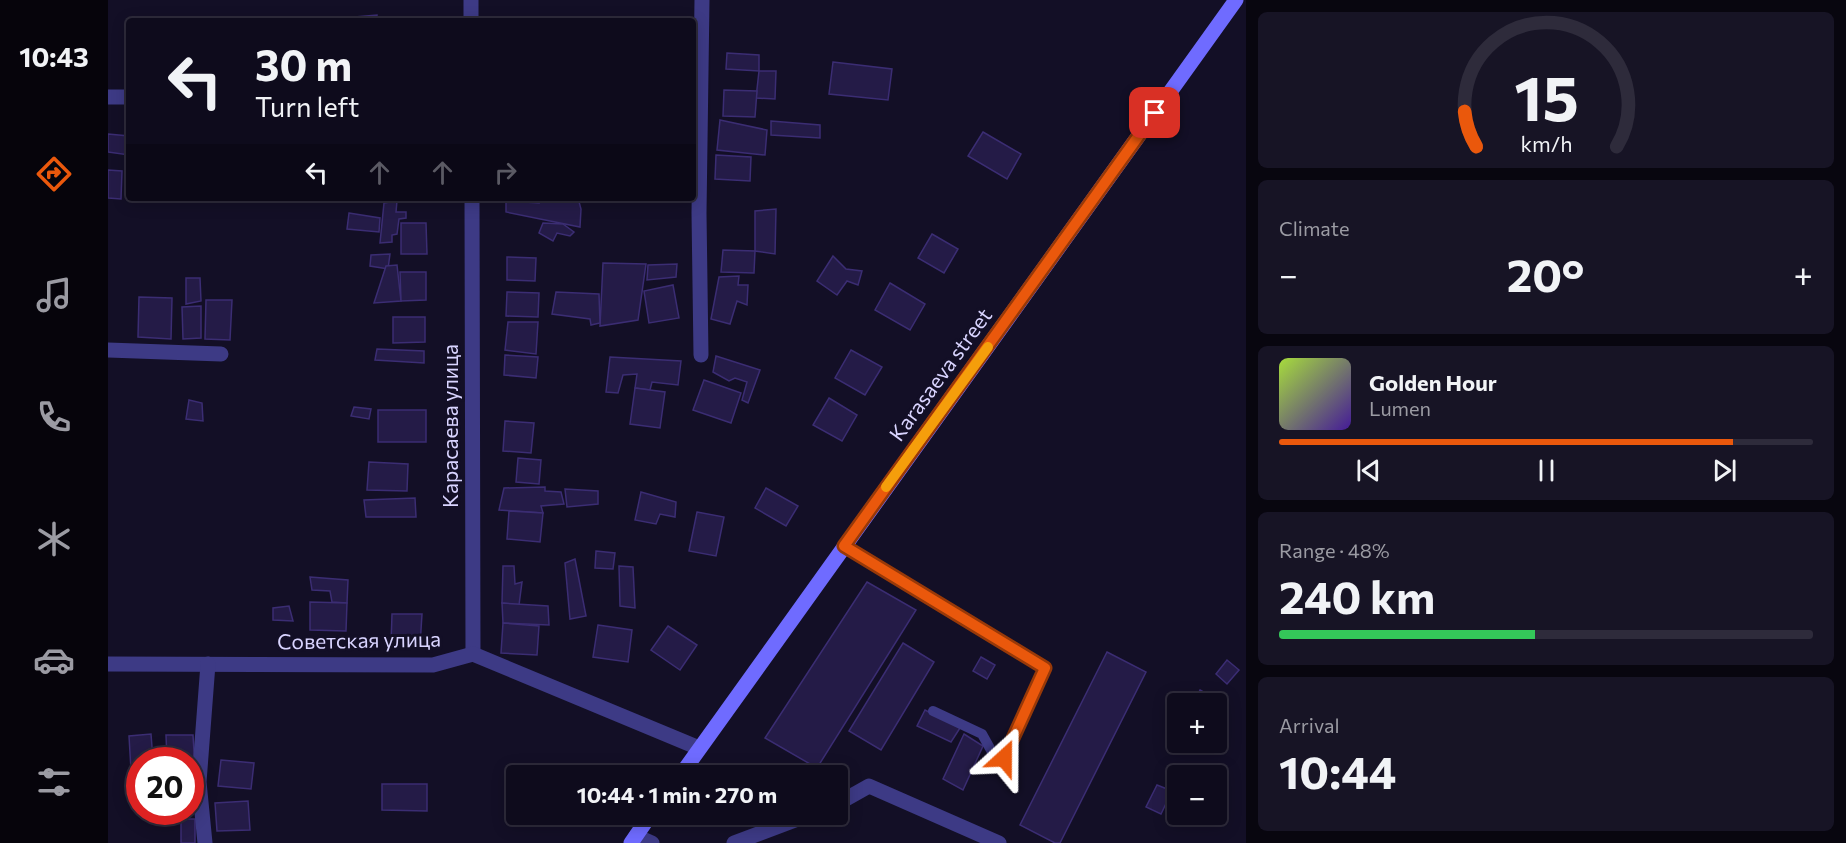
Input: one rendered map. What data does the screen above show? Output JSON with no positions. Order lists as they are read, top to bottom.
{
  "streets": {
    "main road": ["Karasaeva street"],
    "street": ["Карасаева улица", "Советская улица"]
  },
  "crossings": [
    ["Карасаева улица", "Советская улица"]
  ],
  "page": {
    "tabs": "10:43",
    "turn": ["30 m", "Turn left"],
    "tile": [
      "Climate",
      ["Range · 48%", "240 km"],
      ["Arrival", "10:44"]
    ],
    "heat": ["−", "20°", "+"],
    "song": ["Golden Hour", "Lumen"],
    "map_buttons": ["+", "−"],
    "limit": "20",
    "trip": "10:44 · 1 min · 270 m",
    "gauge": ["15", "km/h"]
  }
}
